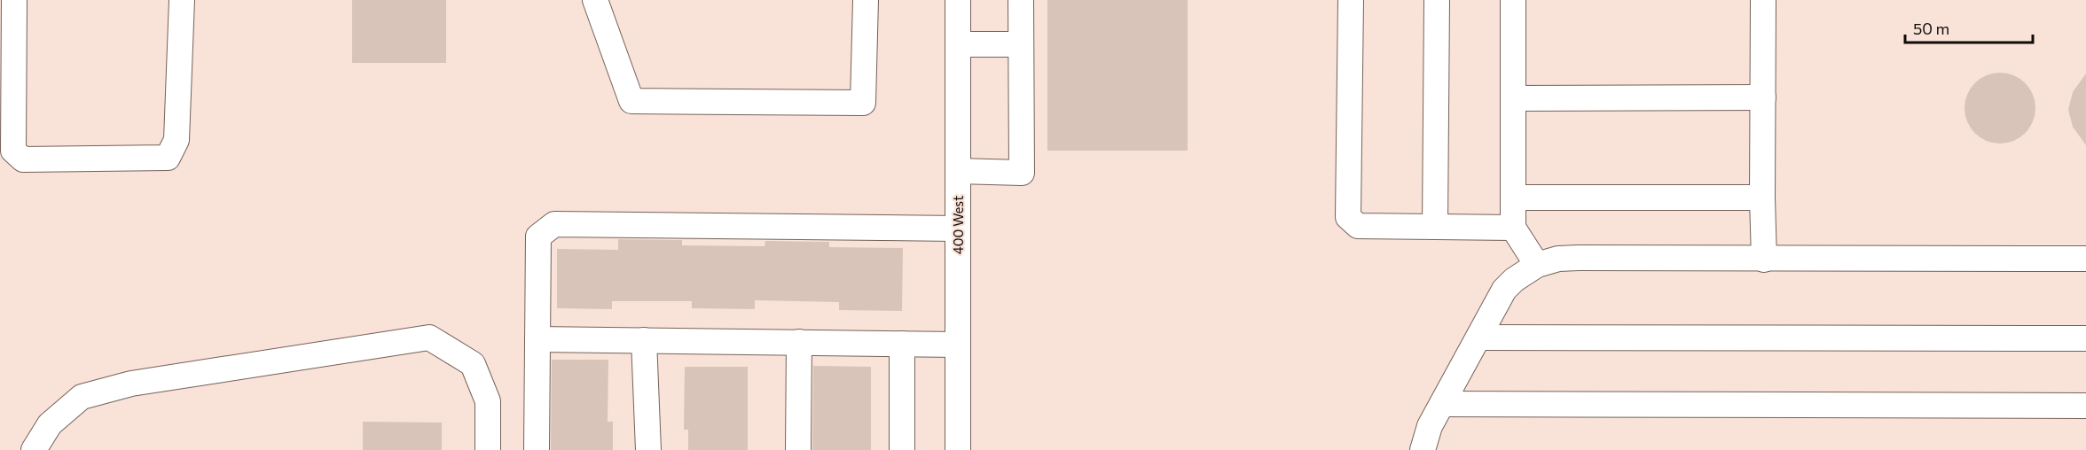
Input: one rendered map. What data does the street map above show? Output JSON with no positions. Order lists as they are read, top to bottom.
{
  "streets": {
    "street": ["400 West"]
  },
  "scale_bar": "50 m"
}
